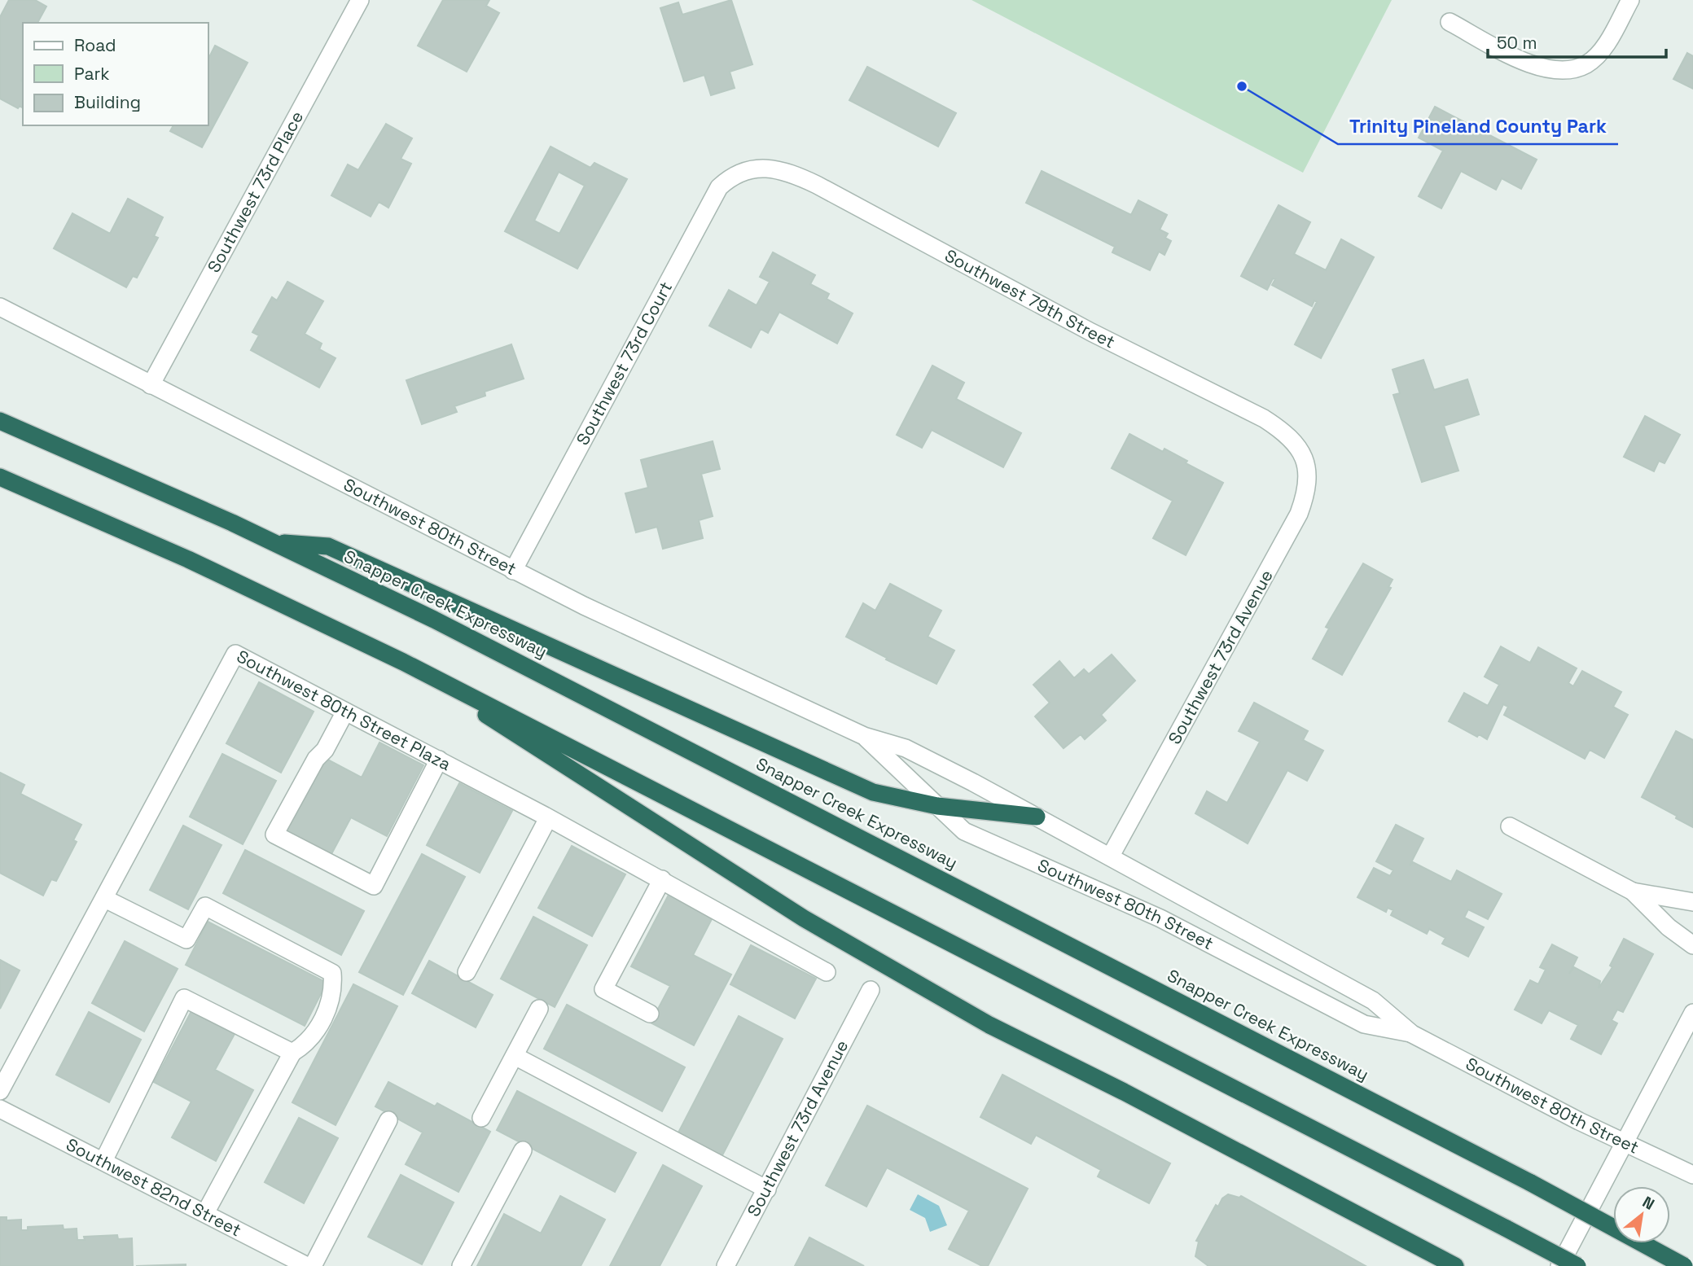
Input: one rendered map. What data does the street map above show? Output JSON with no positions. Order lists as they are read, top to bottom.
{
  "streets": {
    "highway": ["Snapper Creek Expressway"],
    "street": [
      "Southwest 73rd Place",
      "Southwest 79th Street",
      "Southwest 73rd Court",
      "Southwest 80th Street",
      "Southwest 73rd Avenue",
      "Southwest 80th Street Plaza",
      "Southwest 82nd Street"
    ]
  },
  "crossings": [
    ["Southwest 73rd Place", "Southwest 80th Street"],
    ["Southwest 79th Street", "Southwest 73rd Court"],
    ["Southwest 79th Street", "Southwest 73rd Avenue"],
    ["Southwest 73rd Court", "Southwest 80th Street"],
    ["Southwest 80th Street", "Southwest 73rd Avenue"]
  ],
  "places": ["Trinity Pineland County Park"],
  "legend": ["Road", "Park", "Building"],
  "scale_bar": "50 m",
  "north": "top right"
}
